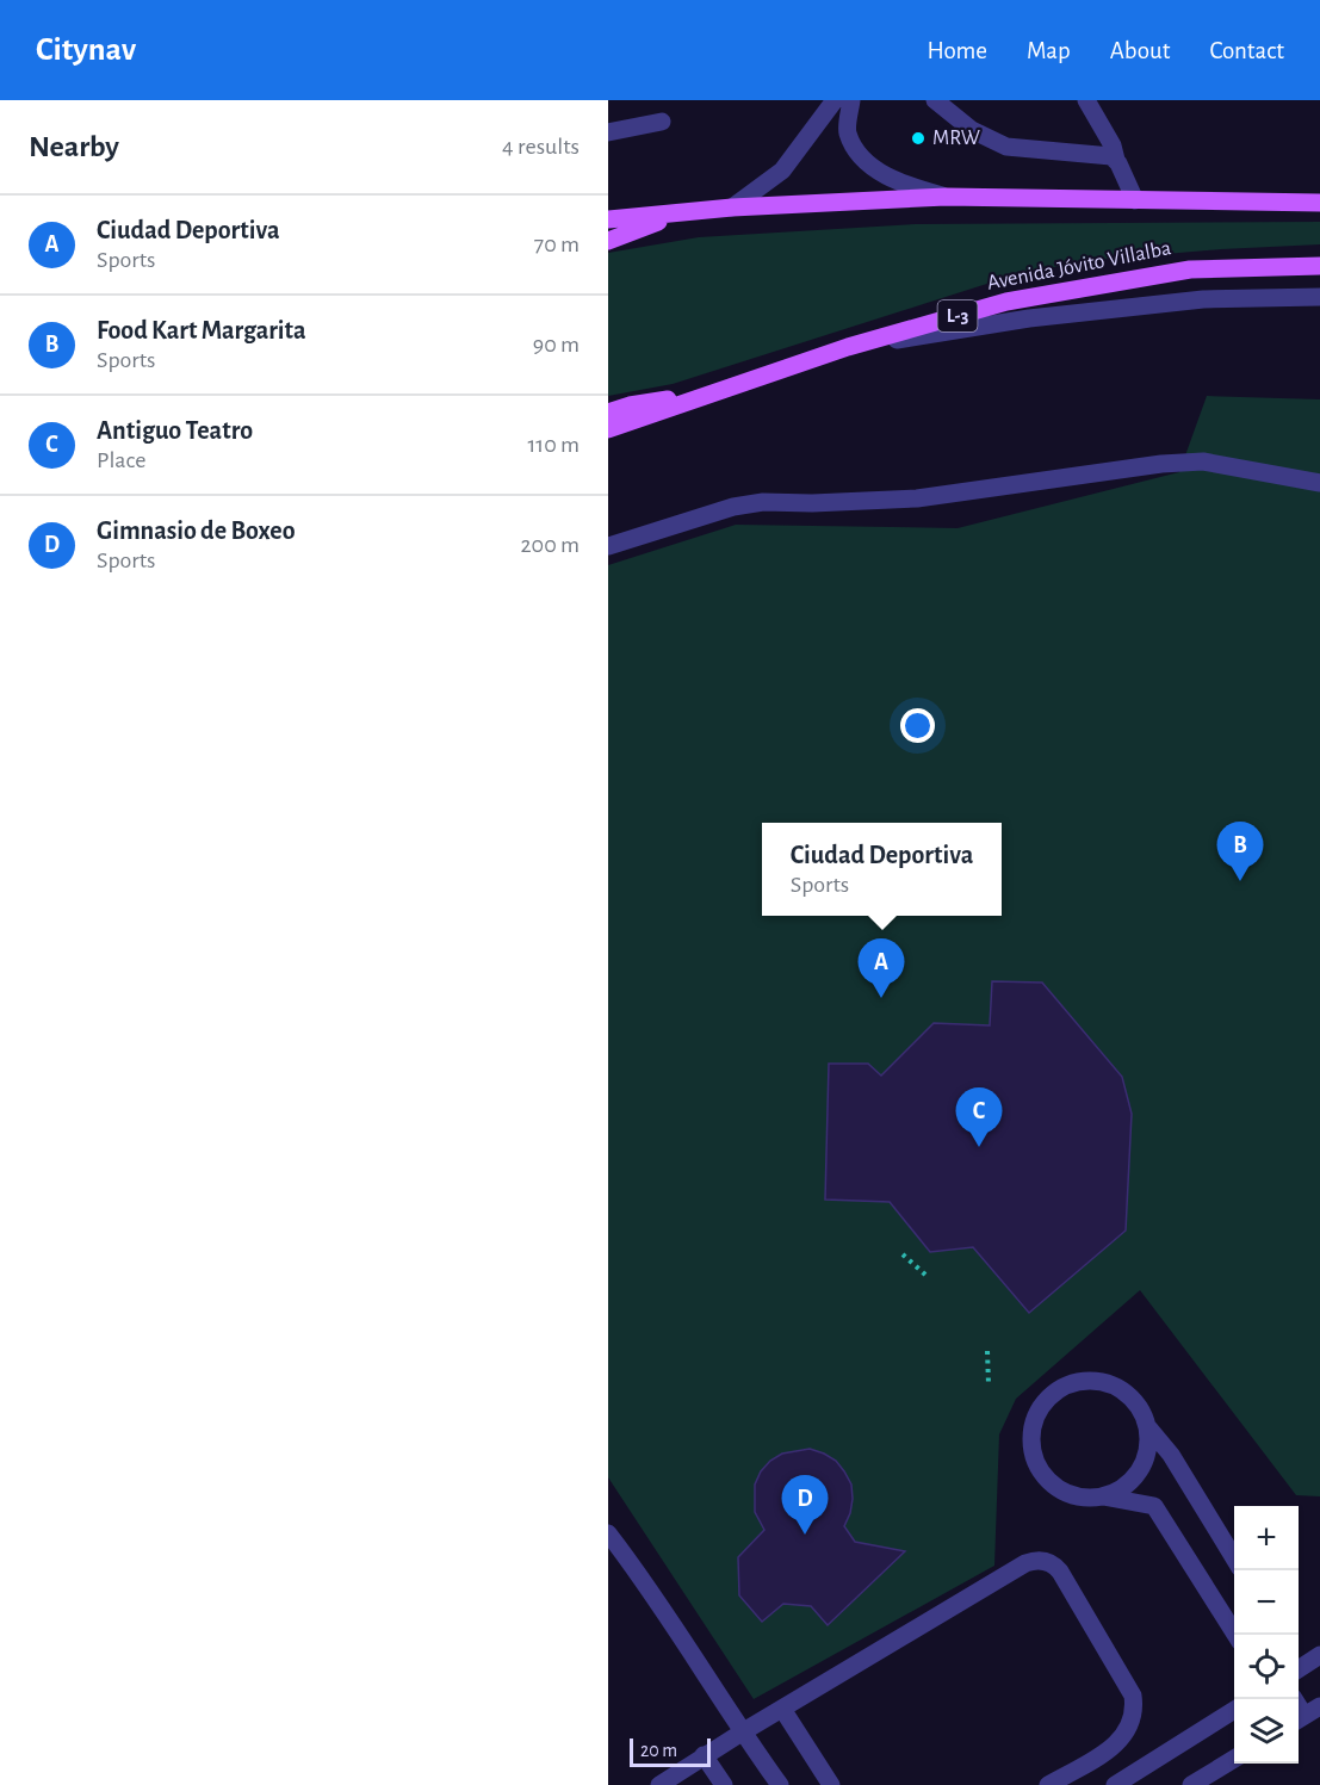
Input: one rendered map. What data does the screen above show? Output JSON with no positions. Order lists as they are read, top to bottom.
{
  "streets": {
    "main road": ["Avenida Jóvito Villalba", "L-3"]
  },
  "places": ["MRW"],
  "scale_bar": "20 m",
  "page": {
    "header": "Citynav",
    "nav": [
      "Home",
      "Map",
      "About",
      "Contact"
    ],
    "heading": ["Nearby", "4 results"],
    "list": [
      {
        "mark": "A",
        "name": "Ciudad Deportiva",
        "note": "Sports",
        "value": "70 m"
      },
      {
        "mark": "B",
        "name": "Food Kart Margarita",
        "note": "Sports",
        "value": "90 m"
      },
      {
        "mark": "C",
        "name": "Antiguo Teatro",
        "note": "Place",
        "value": "110 m"
      },
      {
        "mark": "D",
        "name": "Gimnasio de Boxeo",
        "note": "Sports",
        "value": "200 m"
      }
    ],
    "pins": [
      "B",
      "A",
      "C",
      "D"
    ],
    "popup": ["Ciudad Deportiva", "Sports"],
    "map_buttons": ["+", "−"],
    "scale": "20 m"
  }
}
